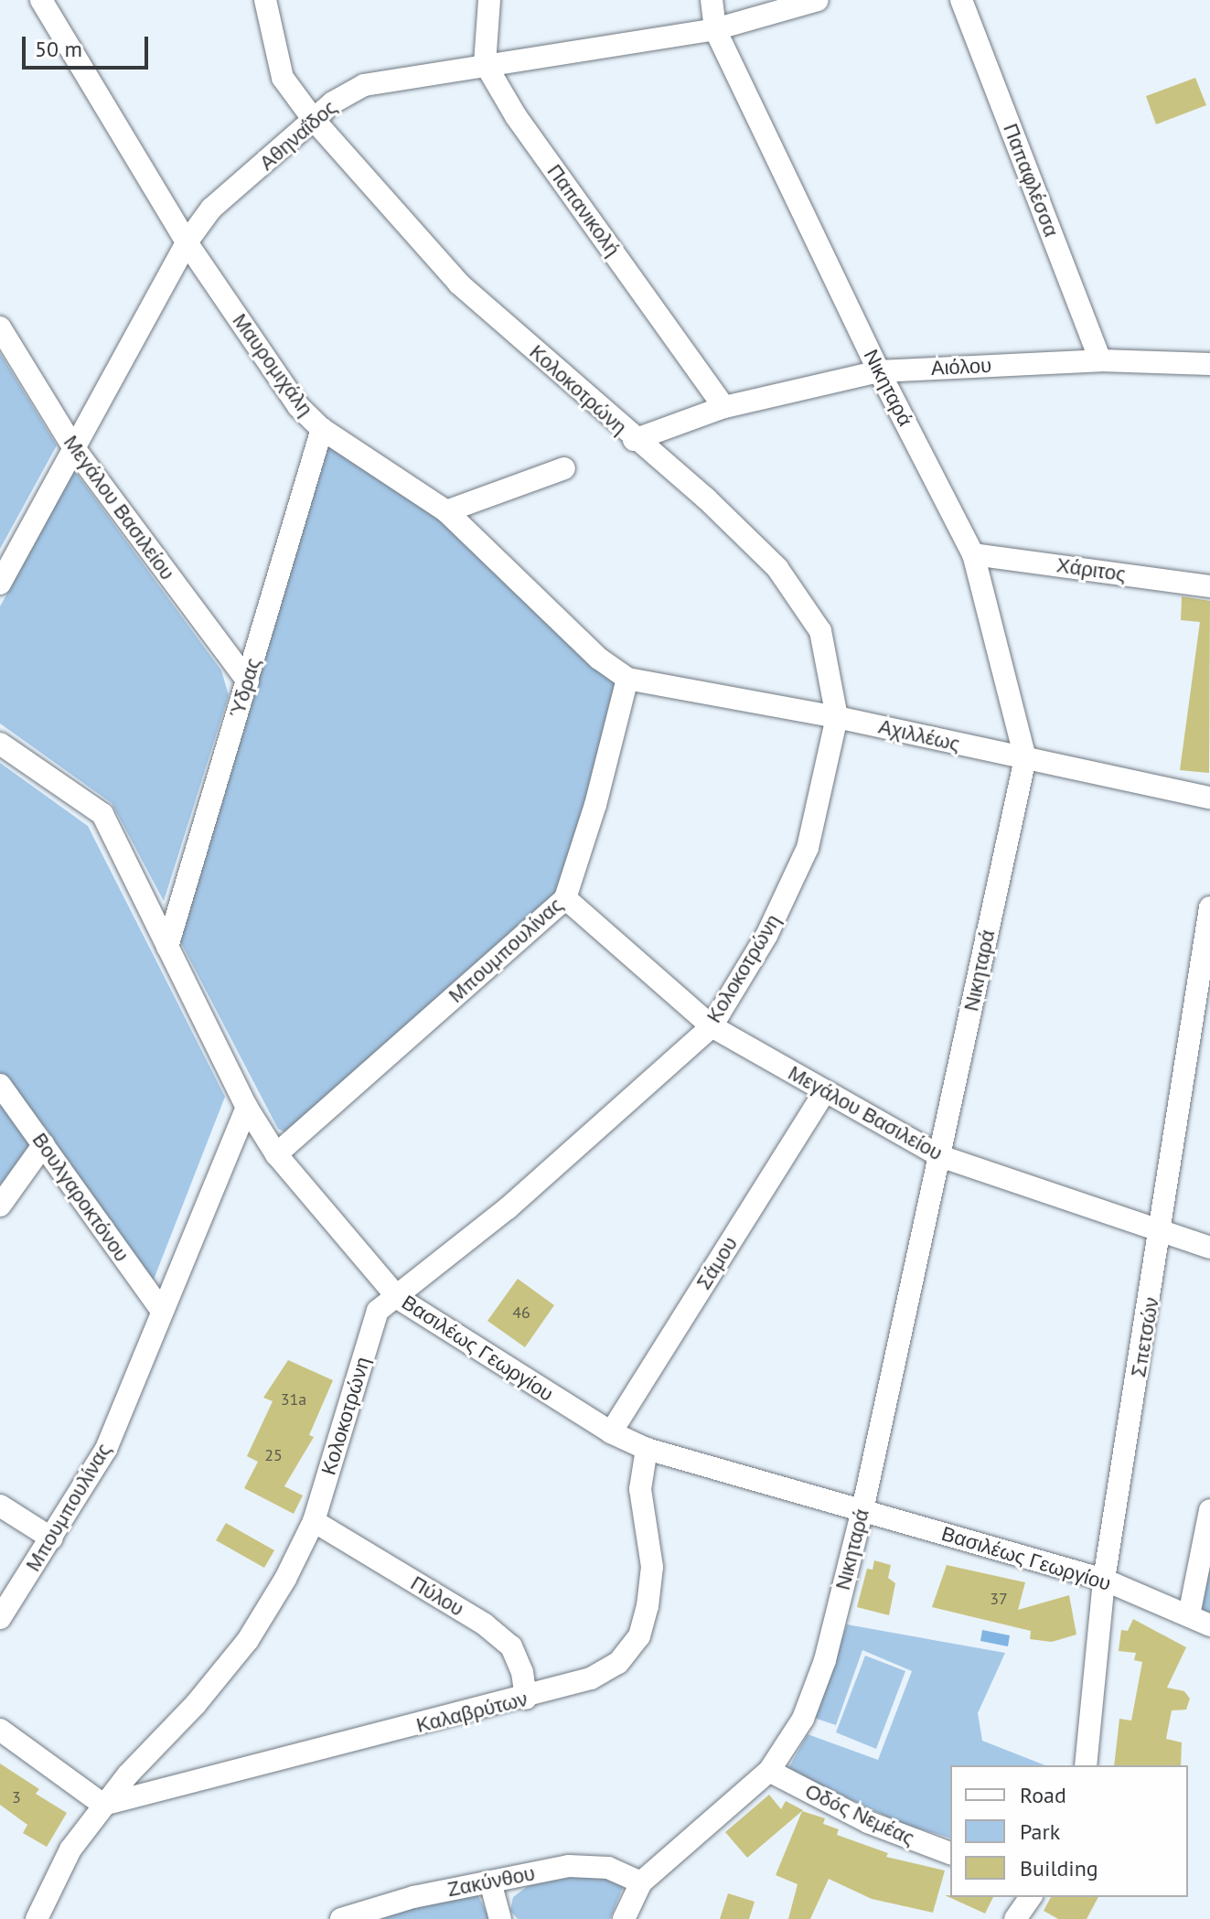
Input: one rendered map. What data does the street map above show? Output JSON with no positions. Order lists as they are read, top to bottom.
{
  "streets": {
    "street": [
      "Αθηναΐδος",
      "Παπαφλέσσα",
      "Παπανικολή",
      "Μαυρομιχάλη",
      "Αιόλου",
      "Νικηταρά",
      "Κολοκοτρώνη",
      "Μεγάλου Βασιλείου",
      "Χάριτος",
      "Ύδρας",
      "Αχιλλέως",
      "Μπουμπουλίνας",
      "Βουλγαροκτόνου",
      "Σάμου",
      "Σπετσών",
      "Βασιλέως Γεωργίου",
      "Πύλου",
      "Καλαβρύτων",
      "Οδóς Νεμέας",
      "Ζακύνθου"
    ]
  },
  "crossings": [
    ["Αθηναΐδος", "Παπανικολή"],
    ["Αθηναΐδος", "Μαυρομιχάλη"],
    ["Αθηναΐδος", "Νικηταρά"],
    ["Αθηναΐδος", "Κολοκοτρώνη"],
    ["Αθηναΐδος", "Μεγάλου Βασιλείου"],
    ["Παπαφλέσσα", "Αιόλου"],
    ["Παπανικολή", "Αιόλου"],
    ["Μαυρομιχάλη", "Ύδρας"],
    ["Μαυρομιχάλη", "Αχιλλέως"],
    ["Μαυρομιχάλη", "Μπουμπουλίνας"],
    ["Αιόλου", "Νικηταρά"],
    ["Αιόλου", "Κολοκοτρώνη"],
    ["Νικηταρά", "Μεγάλου Βασιλείου"],
    ["Νικηταρά", "Χάριτος"],
    ["Νικηταρά", "Αχιλλέως"],
    ["Νικηταρά", "Βασιλέως Γεωργίου"],
    ["Νικηταρά", "Οδóς Νεμέας"],
    ["Νικηταρά", "Ζακύνθου"],
    ["Κολοκοτρώνη", "Μεγάλου Βασιλείου"],
    ["Κολοκοτρώνη", "Αχιλλέως"],
    ["Κολοκοτρώνη", "Βασιλέως Γεωργίου"],
    ["Κολοκοτρώνη", "Πύλου"],
    ["Κολοκοτρώνη", "Καλαβρύτων"],
    ["Μεγάλου Βασιλείου", "Ύδρας"],
    ["Μεγάλου Βασιλείου", "Μπουμπουλίνας"],
    ["Μεγάλου Βασιλείου", "Σάμου"],
    ["Μεγάλου Βασιλείου", "Σπετσών"],
    ["Ύδρας", "Βασιλέως Γεωργίου"],
    ["Αχιλλέως", "Μπουμπουλίνας"],
    ["Μπουμπουλίνας", "Βουλγαροκτόνου"],
    ["Μπουμπουλίνας", "Βασιλέως Γεωργίου"],
    ["Σάμου", "Βασιλέως Γεωργίου"],
    ["Σπετσών", "Βασιλέως Γεωργίου"],
    ["Βασιλέως Γεωργίου", "Καλαβρύτων"],
    ["Πύλου", "Καλαβρύτων"]
  ],
  "house_numbers": [
    "46",
    "31a",
    "25",
    "37",
    "3"
  ],
  "legend": ["Road", "Park", "Building"],
  "scale_bar": "50 m"
}
